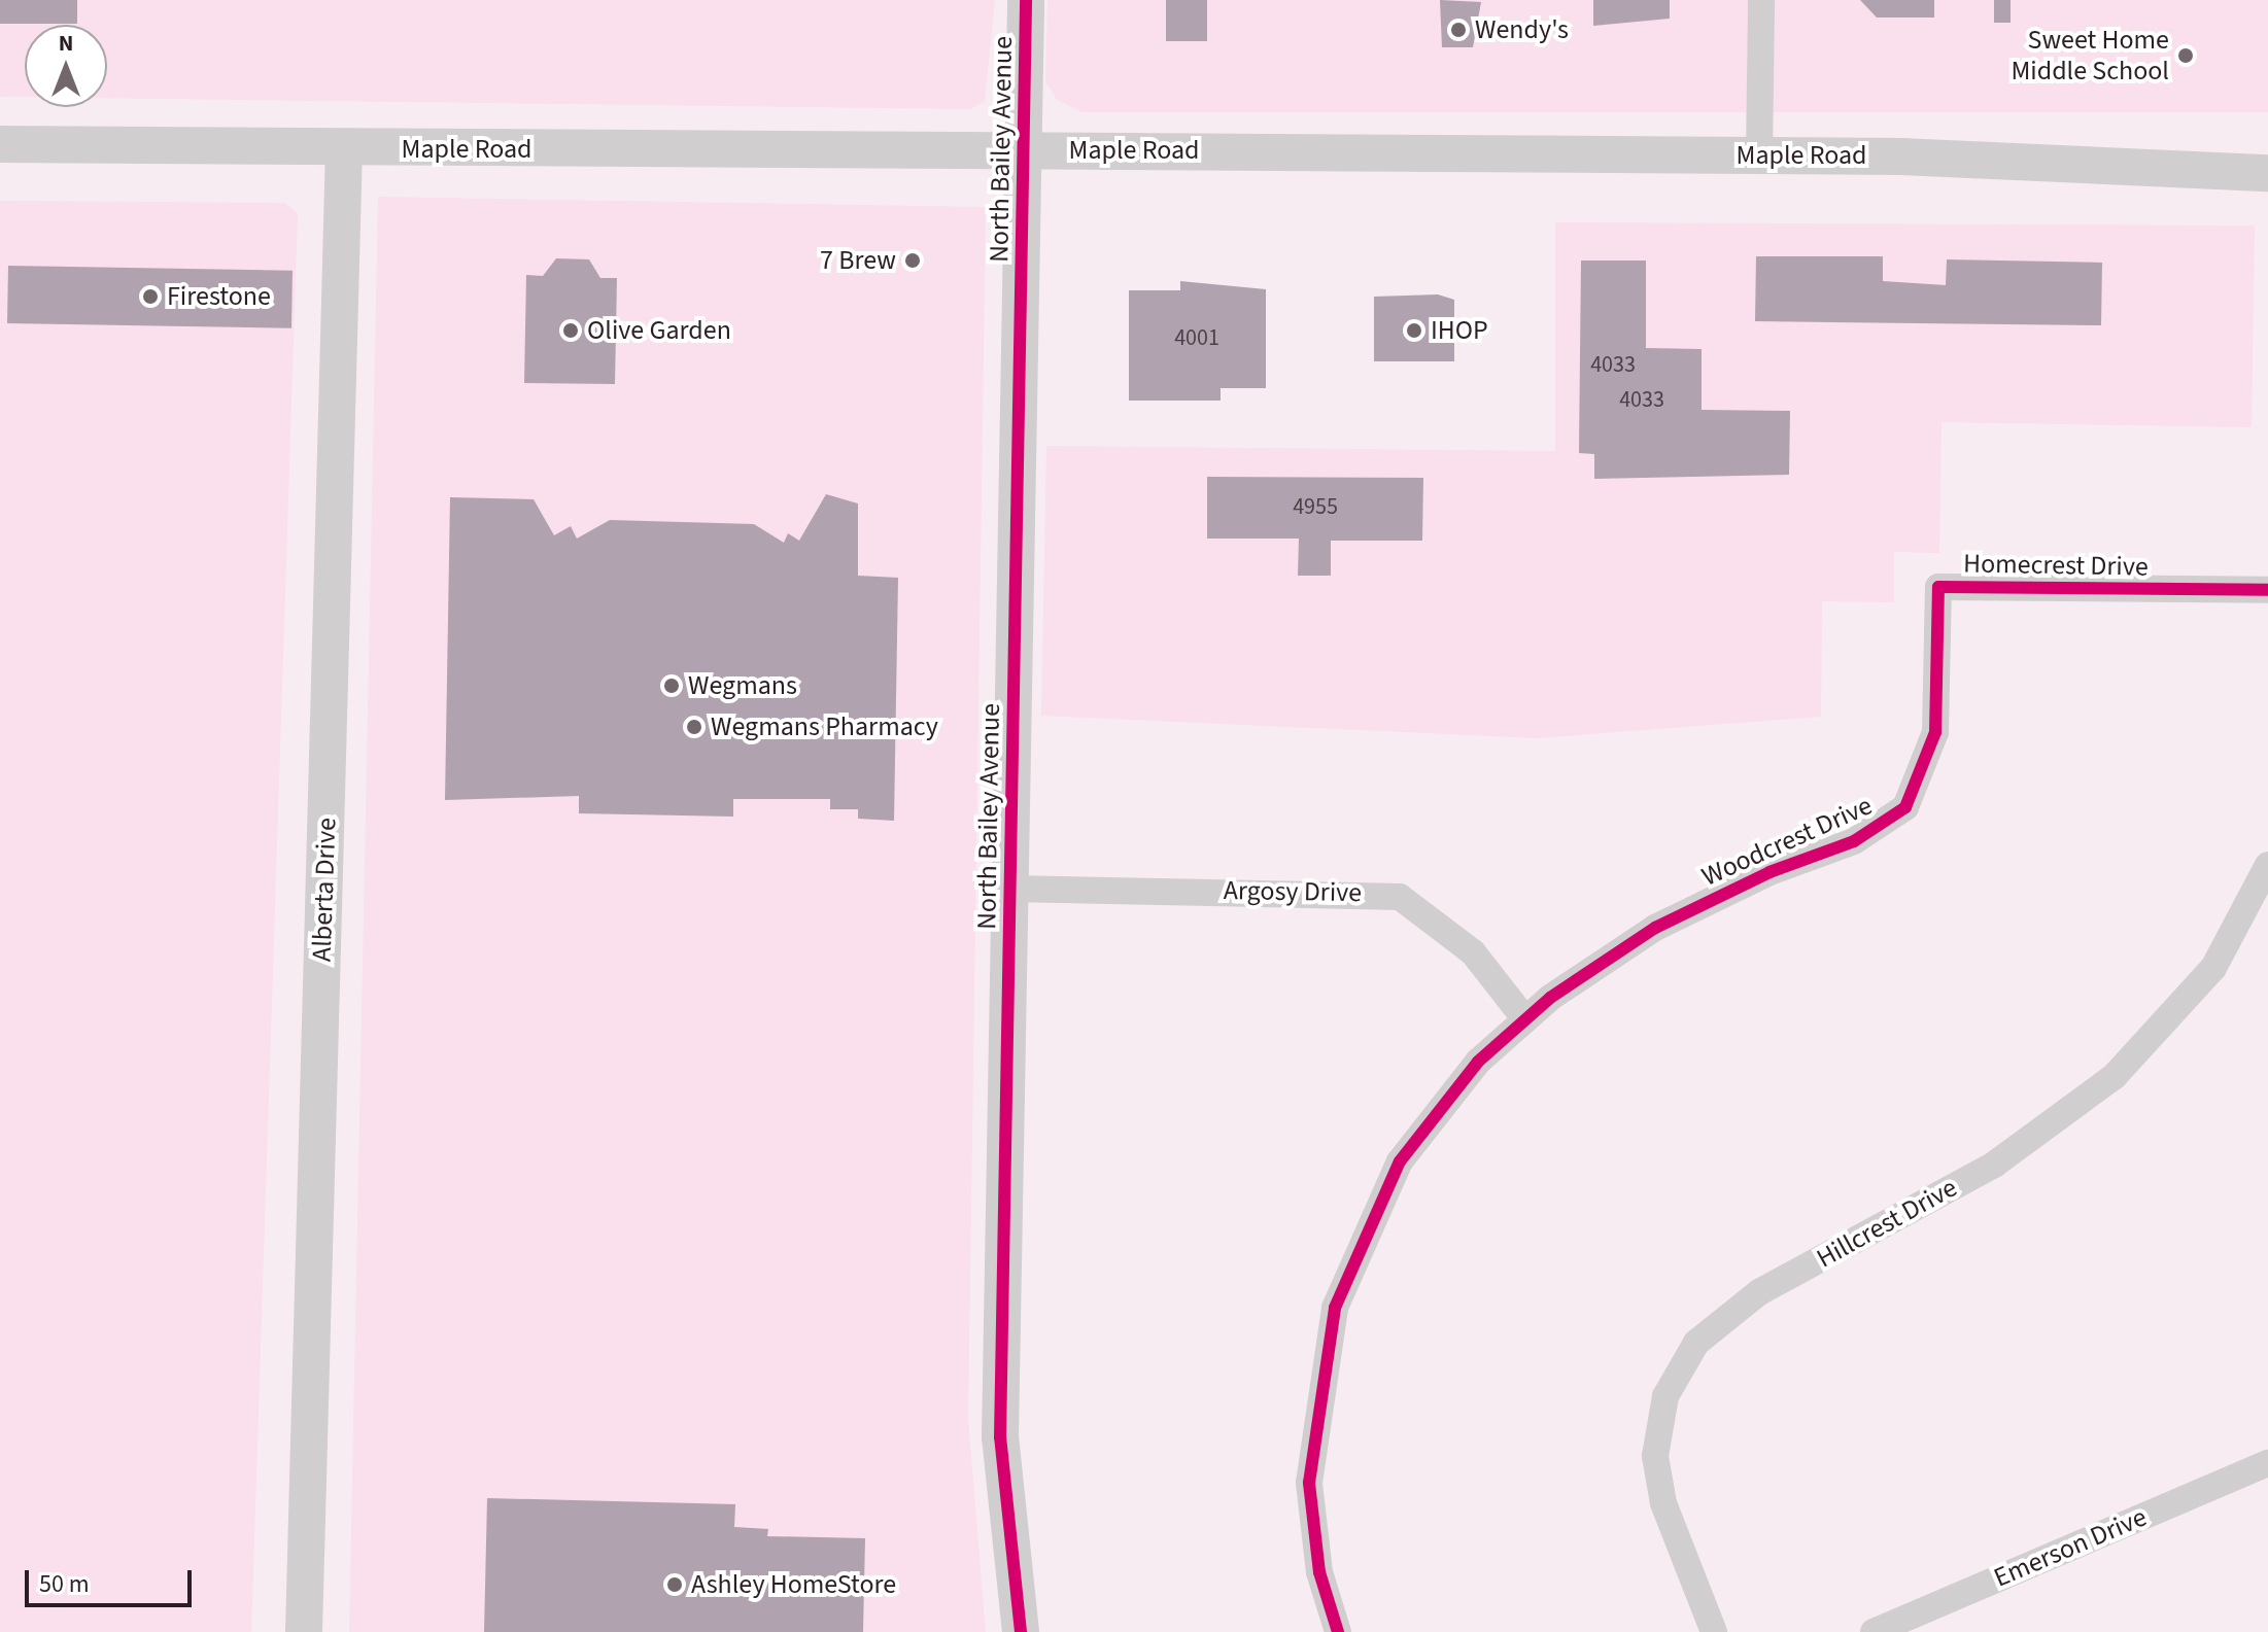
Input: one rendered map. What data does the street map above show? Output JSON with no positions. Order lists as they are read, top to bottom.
{
  "streets": {
    "street": [
      "Maple Road",
      "North Bailey Avenue",
      "Homecrest Drive",
      "Woodcrest Drive",
      "Alberta Drive",
      "Argosy Drive",
      "Hillcrest Drive",
      "Emerson Drive"
    ]
  },
  "crossings": [
    ["Maple Road", "North Bailey Avenue"],
    ["Maple Road", "Alberta Drive"],
    ["North Bailey Avenue", "Argosy Drive"],
    ["Homecrest Drive", "Woodcrest Drive"],
    ["Woodcrest Drive", "Argosy Drive"]
  ],
  "places": [
    "Wendy's",
    "Sweet Home Middle School",
    "7 Brew",
    "Firestone",
    "Olive Garden",
    "IHOP",
    "Wegmans",
    "Wegmans Pharmacy",
    "Ashley HomeStore"
  ],
  "house_numbers": [
    "4001",
    "4033",
    "4033",
    "4955"
  ],
  "scale_bar": "50 m",
  "north": "top"
}
